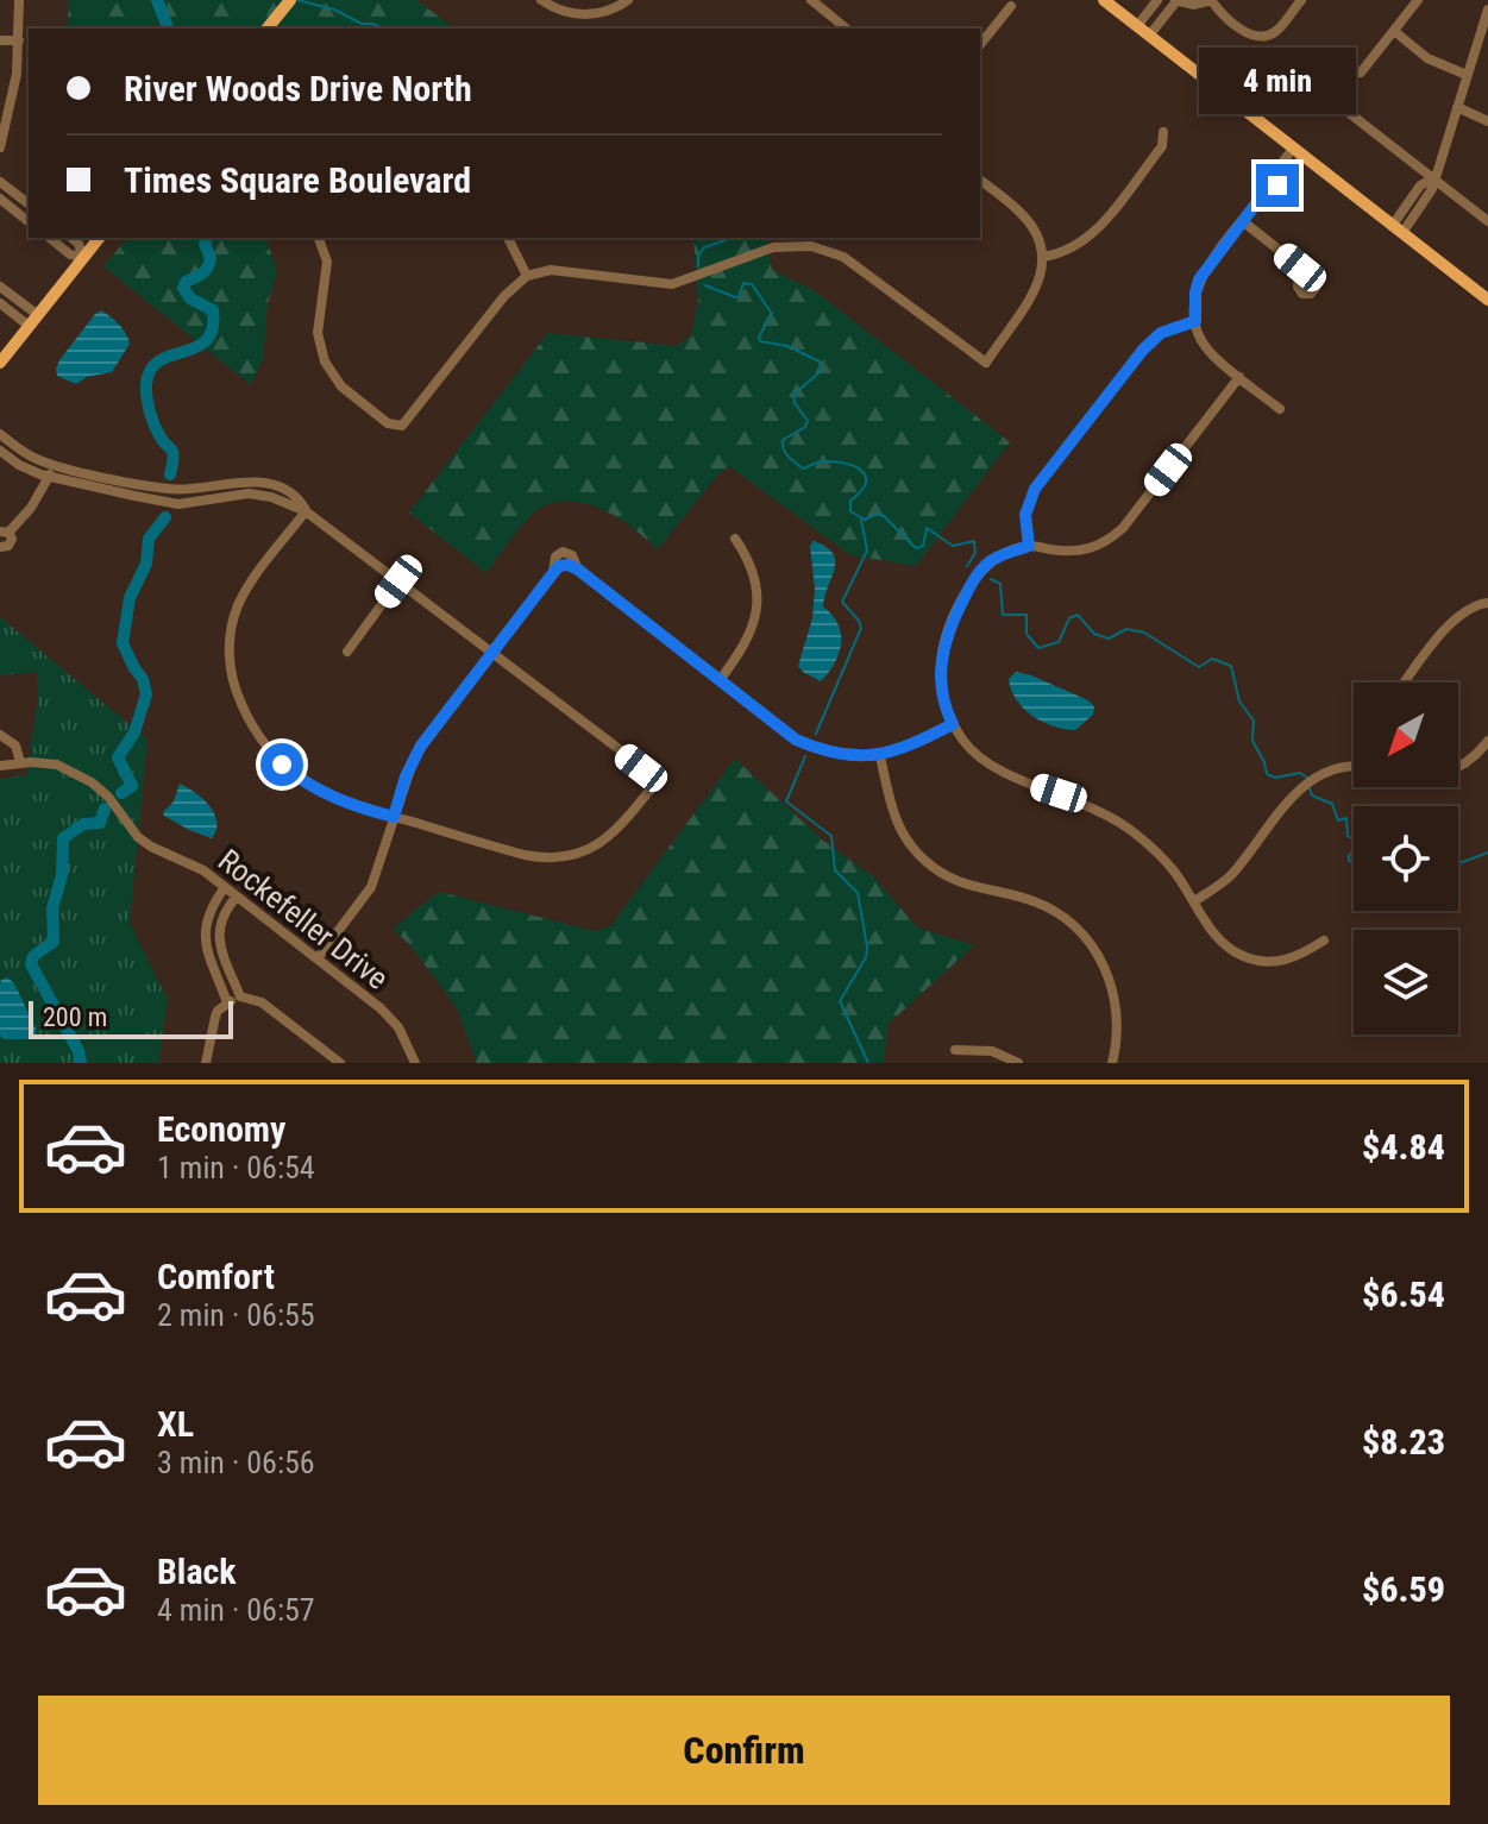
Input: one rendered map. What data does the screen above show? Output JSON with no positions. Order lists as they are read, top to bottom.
{
  "streets": {
    "street": ["Rockefeller Drive"]
  },
  "scale_bar": "200 m",
  "north": "bottom left",
  "page": {
    "banner": ["River Woods Drive North", "Times Square Boulevard"],
    "bubble": "4 min",
    "scale": "200 m",
    "list": [
      {
        "name": "Economy",
        "note": "1 min · 06:54",
        "value": "$4.84"
      },
      {
        "name": "Comfort",
        "note": "2 min · 06:55",
        "value": "$6.54"
      },
      {
        "name": "XL",
        "note": "3 min · 06:56",
        "value": "$8.23"
      },
      {
        "name": "Black",
        "note": "4 min · 06:57",
        "value": "$6.59"
      }
    ],
    "buttons": "Confirm"
  }
}
